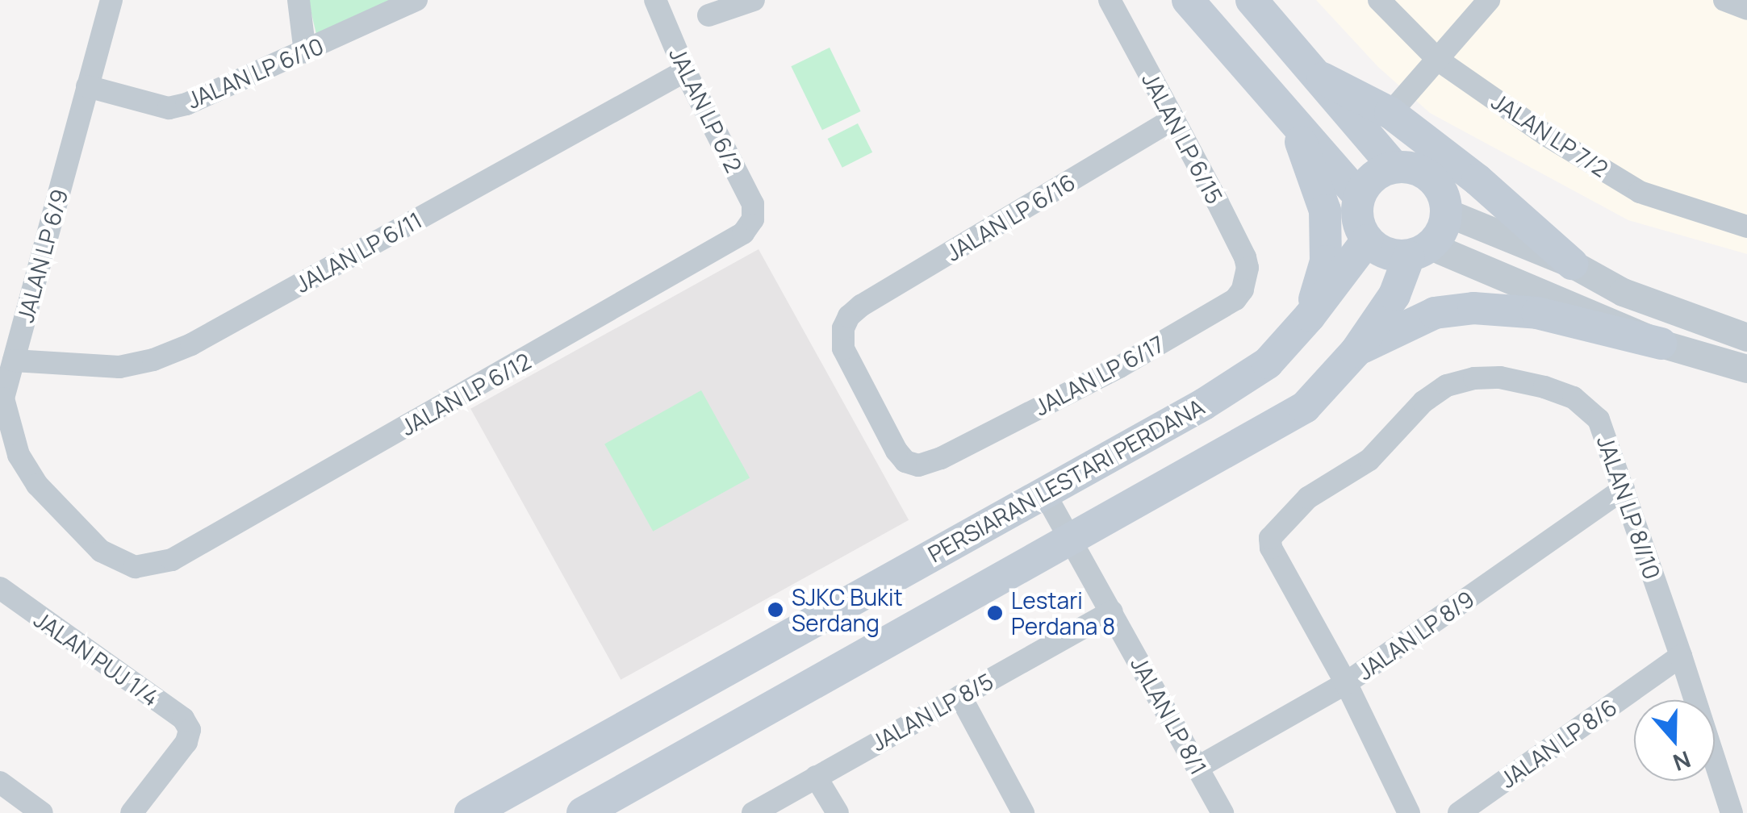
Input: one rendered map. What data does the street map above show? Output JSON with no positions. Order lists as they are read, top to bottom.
{
  "streets": {
    "main road": ["PERSIARAN LESTARI PERDANA"],
    "street": [
      "JALAN LP 6/10",
      "JALAN LP 6/2",
      "JALAN LP 7/2",
      "JALAN LP 6/15",
      "JALAN LP 6/16",
      "JALAN LP 6/11",
      "JALAN LP 6/9",
      "JALAN LP 6/17",
      "JALAN LP 6/12",
      "JALAN LP 8//10",
      "JALAN LP 8/9",
      "JALAN PUJ 1/4",
      "JALAN LP 8/5",
      "JALAN LP 8/1",
      "JALAN LP 8/6"
    ]
  },
  "crossings": [
    ["JALAN LP 6/10", "JALAN LP 6/9"],
    ["JALAN LP 6/2", "JALAN LP 6/11"],
    ["JALAN LP 6/2", "JALAN LP 6/12"],
    ["JALAN LP 6/15", "JALAN LP 6/16"],
    ["JALAN LP 6/15", "JALAN LP 6/17"],
    ["JALAN LP 6/16", "JALAN LP 6/17"],
    ["JALAN LP 6/11", "JALAN LP 6/9"],
    ["JALAN LP 6/9", "JALAN LP 6/12"],
    ["PERSIARAN LESTARI PERDANA", "JALAN LP 8/1"],
    ["JALAN LP 8//10", "JALAN LP 8/9"],
    ["JALAN LP 8//10", "JALAN LP 8/6"],
    ["JALAN LP 8/9", "JALAN LP 8/1"],
    ["JALAN LP 8/5", "JALAN LP 8/1"]
  ],
  "places": ["SJKC Bukit Serdang", "Lestari Perdana 8"],
  "north": "bottom"
}
